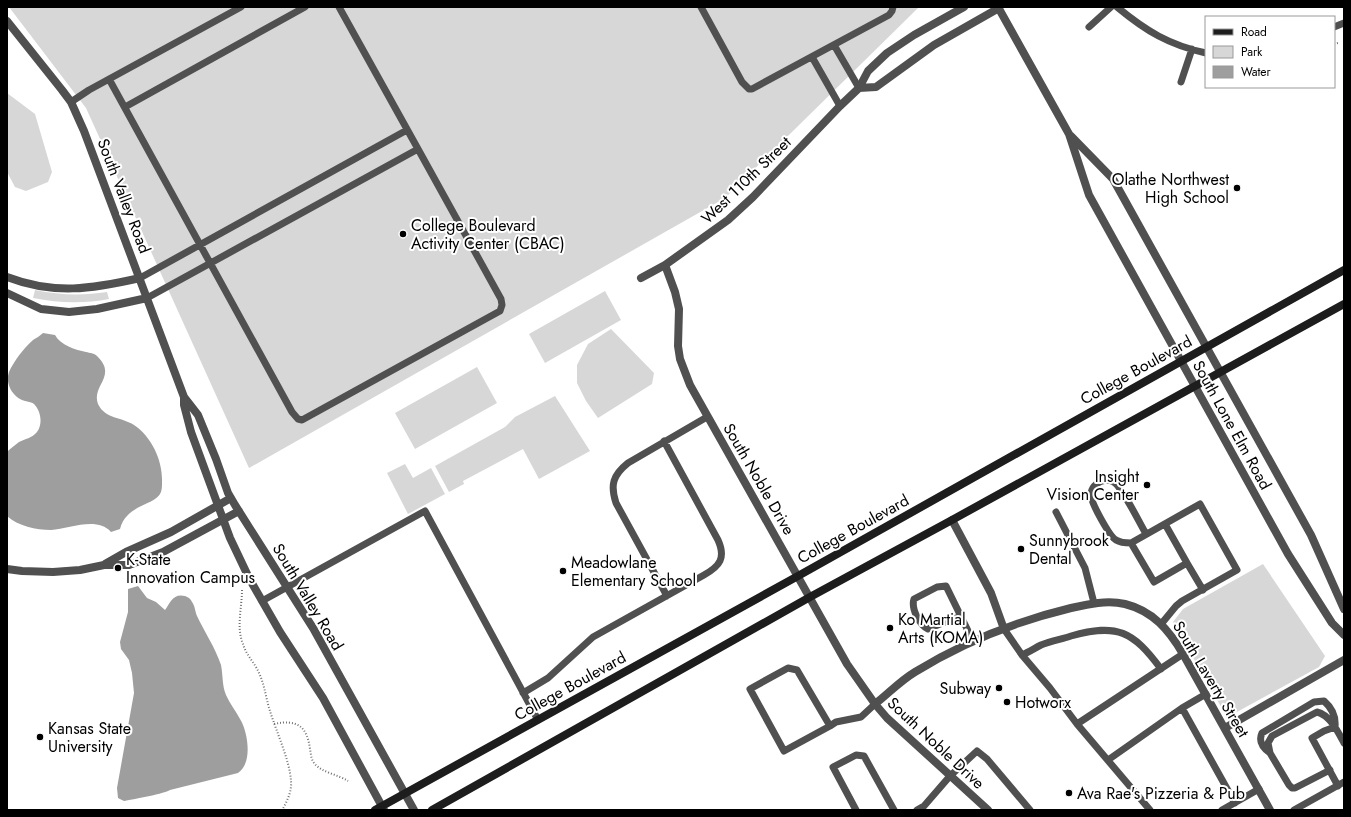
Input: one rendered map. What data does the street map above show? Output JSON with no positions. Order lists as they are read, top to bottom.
{
  "streets": {
    "main road": ["College Boulevard"],
    "street": [
      "West 110th Street",
      "South Valley Road",
      "South Lone Elm Road",
      "South Noble Drive",
      "South Laverty Street"
    ]
  },
  "crossings": [
    ["West 110th Street", "South Noble Drive"],
    ["South Valley Road", "College Boulevard"],
    ["College Boulevard", "South Lone Elm Road"],
    ["College Boulevard", "South Noble Drive"],
    ["South Noble Drive", "South Laverty Street"]
  ],
  "places": [
    "Olathe Northwest High School",
    "College Boulevard Activity Center (CBAC)",
    "Insight Vision Center",
    "Sunnybrook Dental",
    "K-State Innovation Campus",
    "Meadowlane Elementary School",
    "Ko Martial Arts (KOMA)",
    "Subway",
    "Hotworx",
    "Kansas State University",
    "Ava Rae's Pizzeria & Pub"
  ],
  "legend": ["Road", "Park", "Water"]
}
